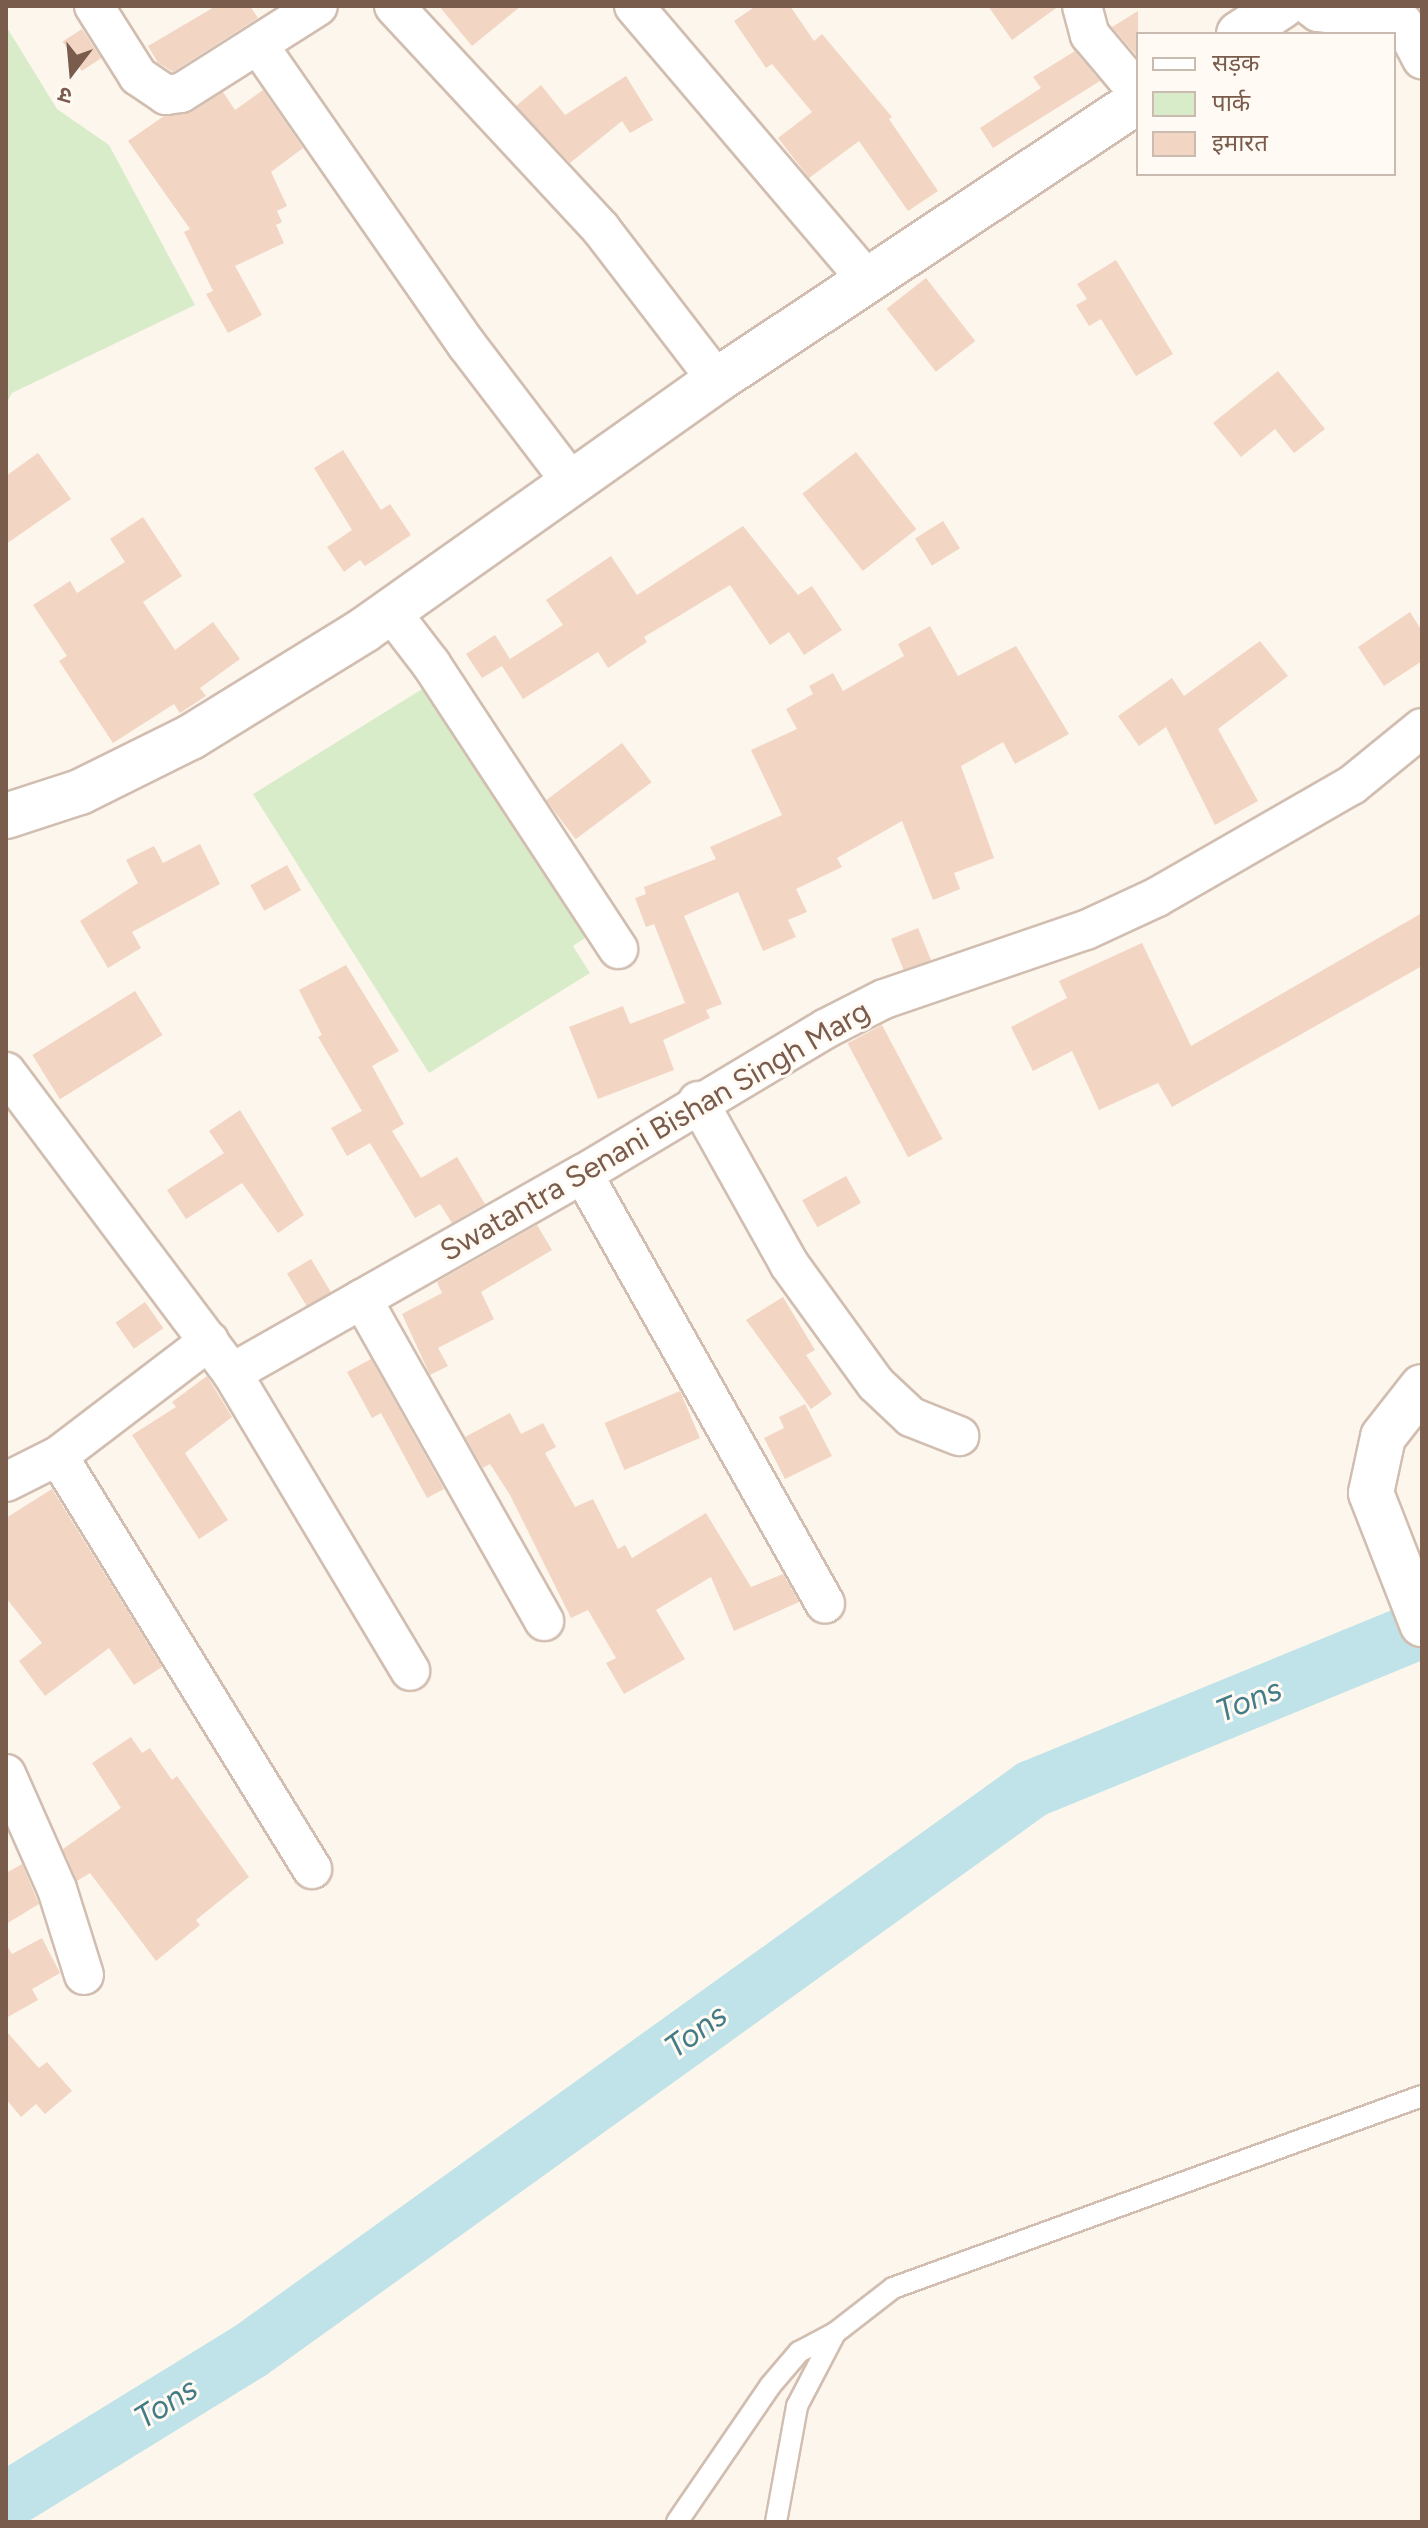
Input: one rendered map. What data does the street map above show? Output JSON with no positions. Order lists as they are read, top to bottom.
{
  "streets": {
    "street": ["Swatantra Senani Bishan Singh Marg"]
  },
  "water": ["Tons"],
  "legend": ["सड़क", "पार्क", "इमारत"],
  "north": "bottom"
}
